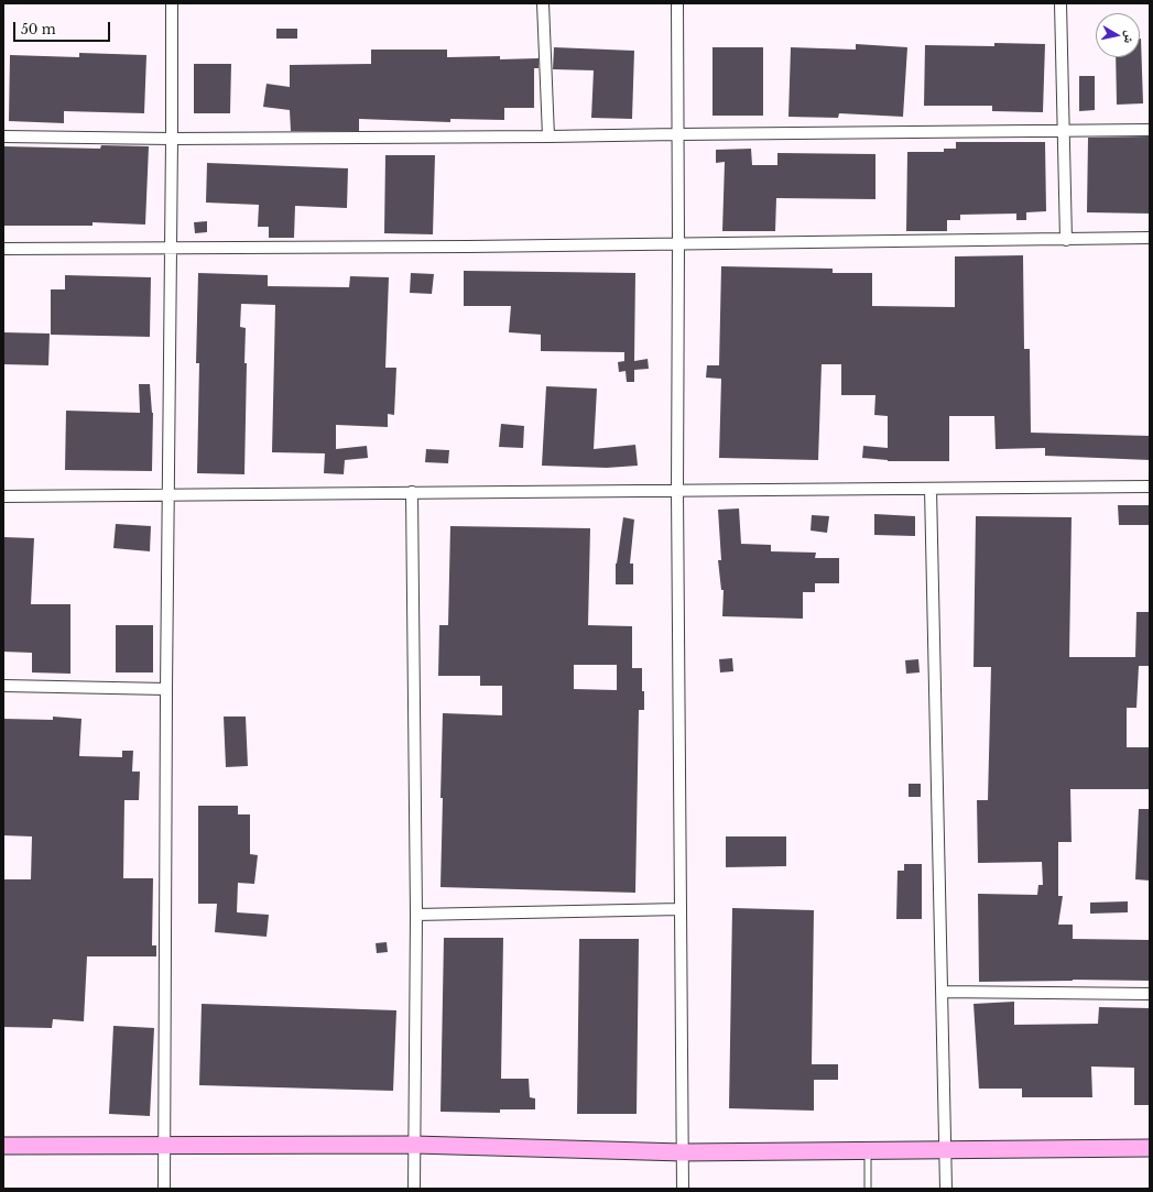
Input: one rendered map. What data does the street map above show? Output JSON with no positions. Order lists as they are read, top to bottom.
{
  "scale_bar": "50 m",
  "north": "right"
}
